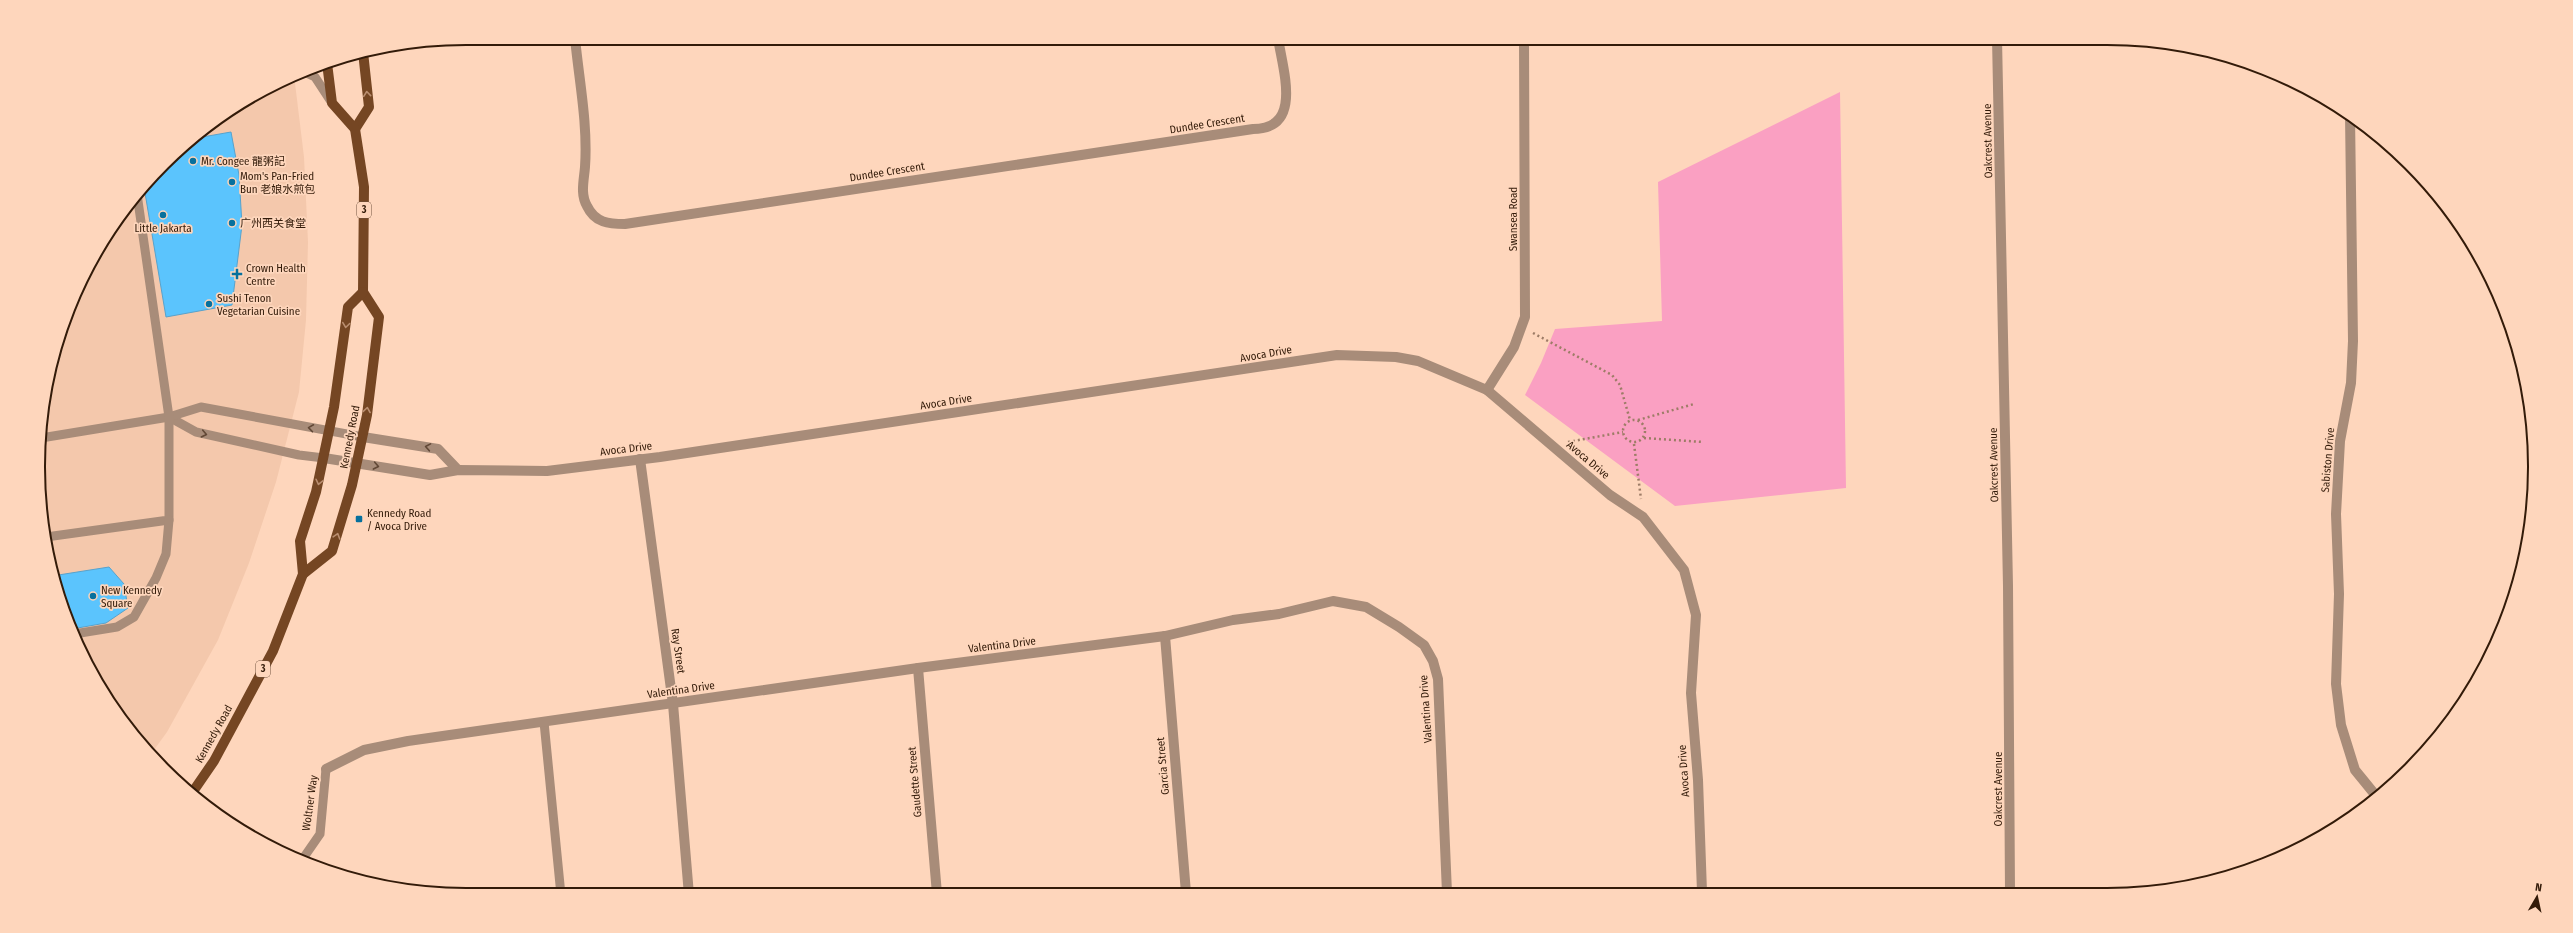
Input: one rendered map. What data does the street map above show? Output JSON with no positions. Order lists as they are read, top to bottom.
{
  "streets": {
    "main road": ["3", "Kennedy Road"],
    "street": [
      "Dundee Crescent",
      "Oakcrest Avenue",
      "Swansea Road",
      "Avoca Drive",
      "Sabiston Drive",
      "Valentina Drive",
      "Ray Street",
      "Garcia Street",
      "Gaudette Street"
    ],
    "lane": ["Woltner Way"]
  },
  "crossings": [
    ["3", "Kennedy Road"],
    ["Swansea Road", "Avoca Drive"],
    ["Avoca Drive", "Kennedy Road"],
    ["Avoca Drive", "Ray Street"],
    ["Valentina Drive", "Ray Street"],
    ["Valentina Drive", "Garcia Street"],
    ["Valentina Drive", "Gaudette Street"],
    ["Valentina Drive", "Woltner Way"]
  ],
  "places": {
    "other": [
      "Mr. Congee 龍粥記",
      "Mom's Pan-Fried Bun 老娘水煎包",
      "Little Jakarta",
      "广州西关食堂",
      "Sushi Tenon Vegetarian Cuisine",
      "New Kennedy Square"
    ],
    "health": ["Crown Health Centre"],
    "transit": ["Kennedy Road / Avoca Drive"]
  },
  "north": "top"
}
